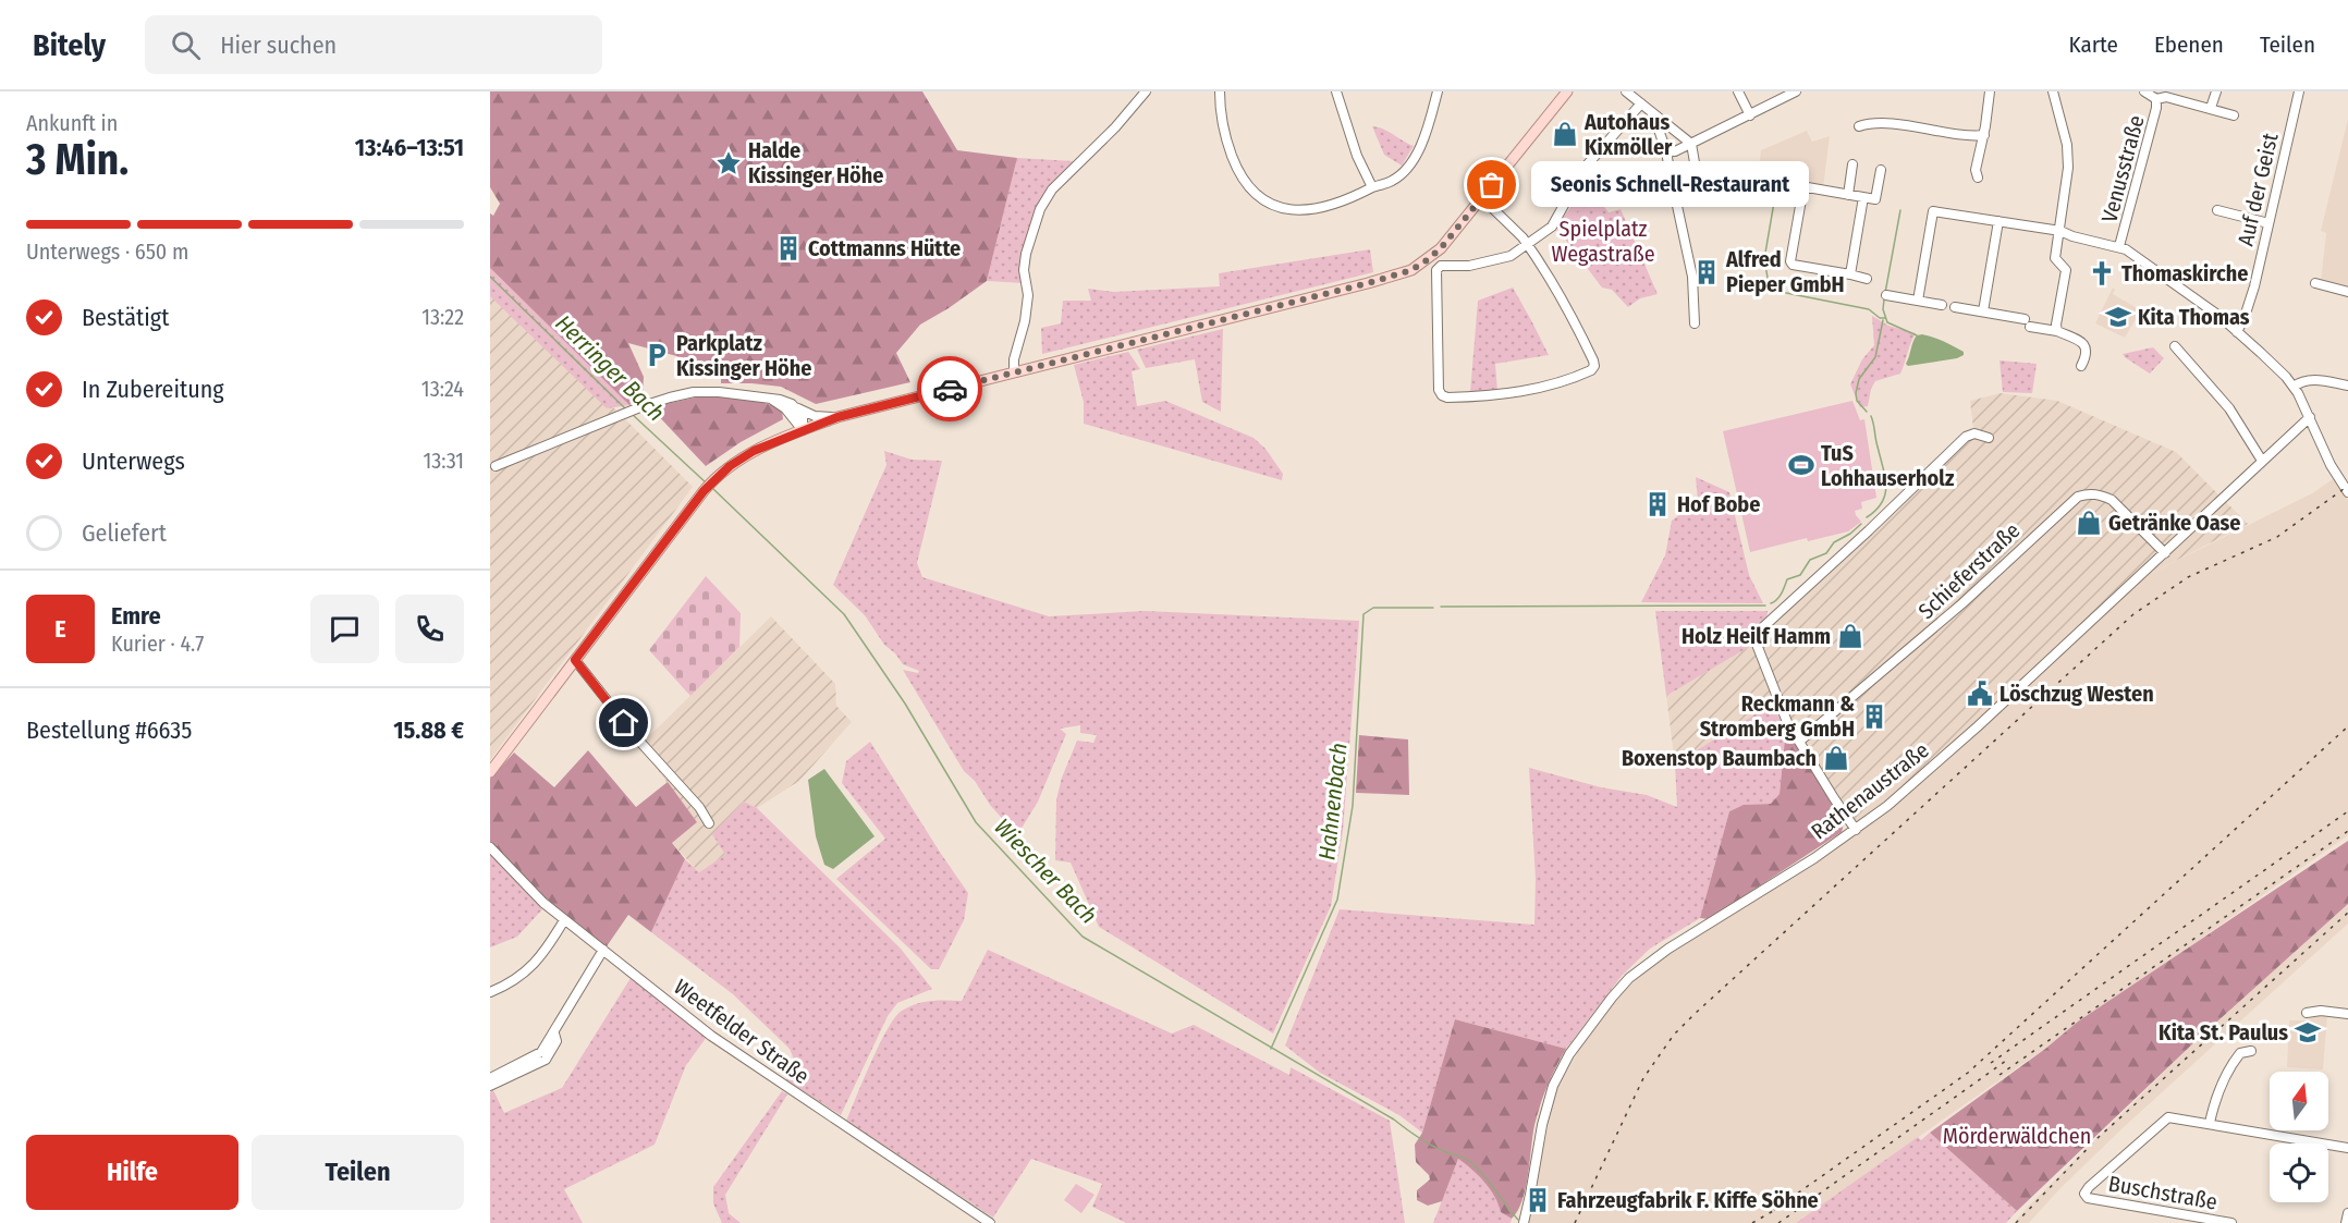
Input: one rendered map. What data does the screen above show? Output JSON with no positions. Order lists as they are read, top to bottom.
{
  "streets": {
    "street": [
      "Venusstraße",
      "Auf der Geist",
      "Schieferstraße",
      "Rathenaustraße",
      "Weetfelder Straße",
      "Buschstraße"
    ]
  },
  "crossings": [
    ["Schieferstraße", "Rathenaustraße"]
  ],
  "water": ["Herringer Bach", "Hahnenbach", "Wiescher Bach"],
  "parks": ["Spielplatz Wegastraße", "Mörderwäldchen"],
  "places": {
    "shop": [
      "Autohaus Kixmöller",
      "Getränke Oase",
      "Holz Heilf Hamm",
      "Boxenstop Baumbach"
    ],
    "place": ["Halde Kissinger Höhe"],
    "other": ["Seonis Schnell-Restaurant"],
    "building": [
      "Cottmanns Hütte",
      "Alfred Pieper GmbH",
      "Hof Bobe",
      "Reckmann & Stromberg GmbH",
      "Fahrzeugfabrik F. Kiffe Söhne"
    ],
    "church": ["Thomaskirche"],
    "school or university": ["Kita Thomas", "Kita St. Paulus"],
    "parking": ["Parkplatz Kissinger Höhe"],
    "sports": ["TuS Lohhauserholz"],
    "public building": ["Löschzug Westen"]
  },
  "north": "top",
  "page": {
    "header": "Bitely",
    "search": "Hier suchen",
    "nav": ["Karte", "Ebenen", "Teilen"],
    "heading": ["3 Min.", "Ankunft in", "13:46–13:51"],
    "panel": [
      "Emre",
      "Kurier · 4.7",
      "Bestellung #6635",
      "15.88 €"
    ],
    "bubble": "Seonis Schnell-Restaurant",
    "bar": "Unterwegs · 650 m",
    "list": [
      ["Bestätigt", "13:22"],
      ["In Zubereitung", "13:24"],
      ["Unterwegs", "13:31"],
      "Geliefert"
    ],
    "round": "E",
    "buttons": ["Hilfe", "Teilen"]
  }
}
